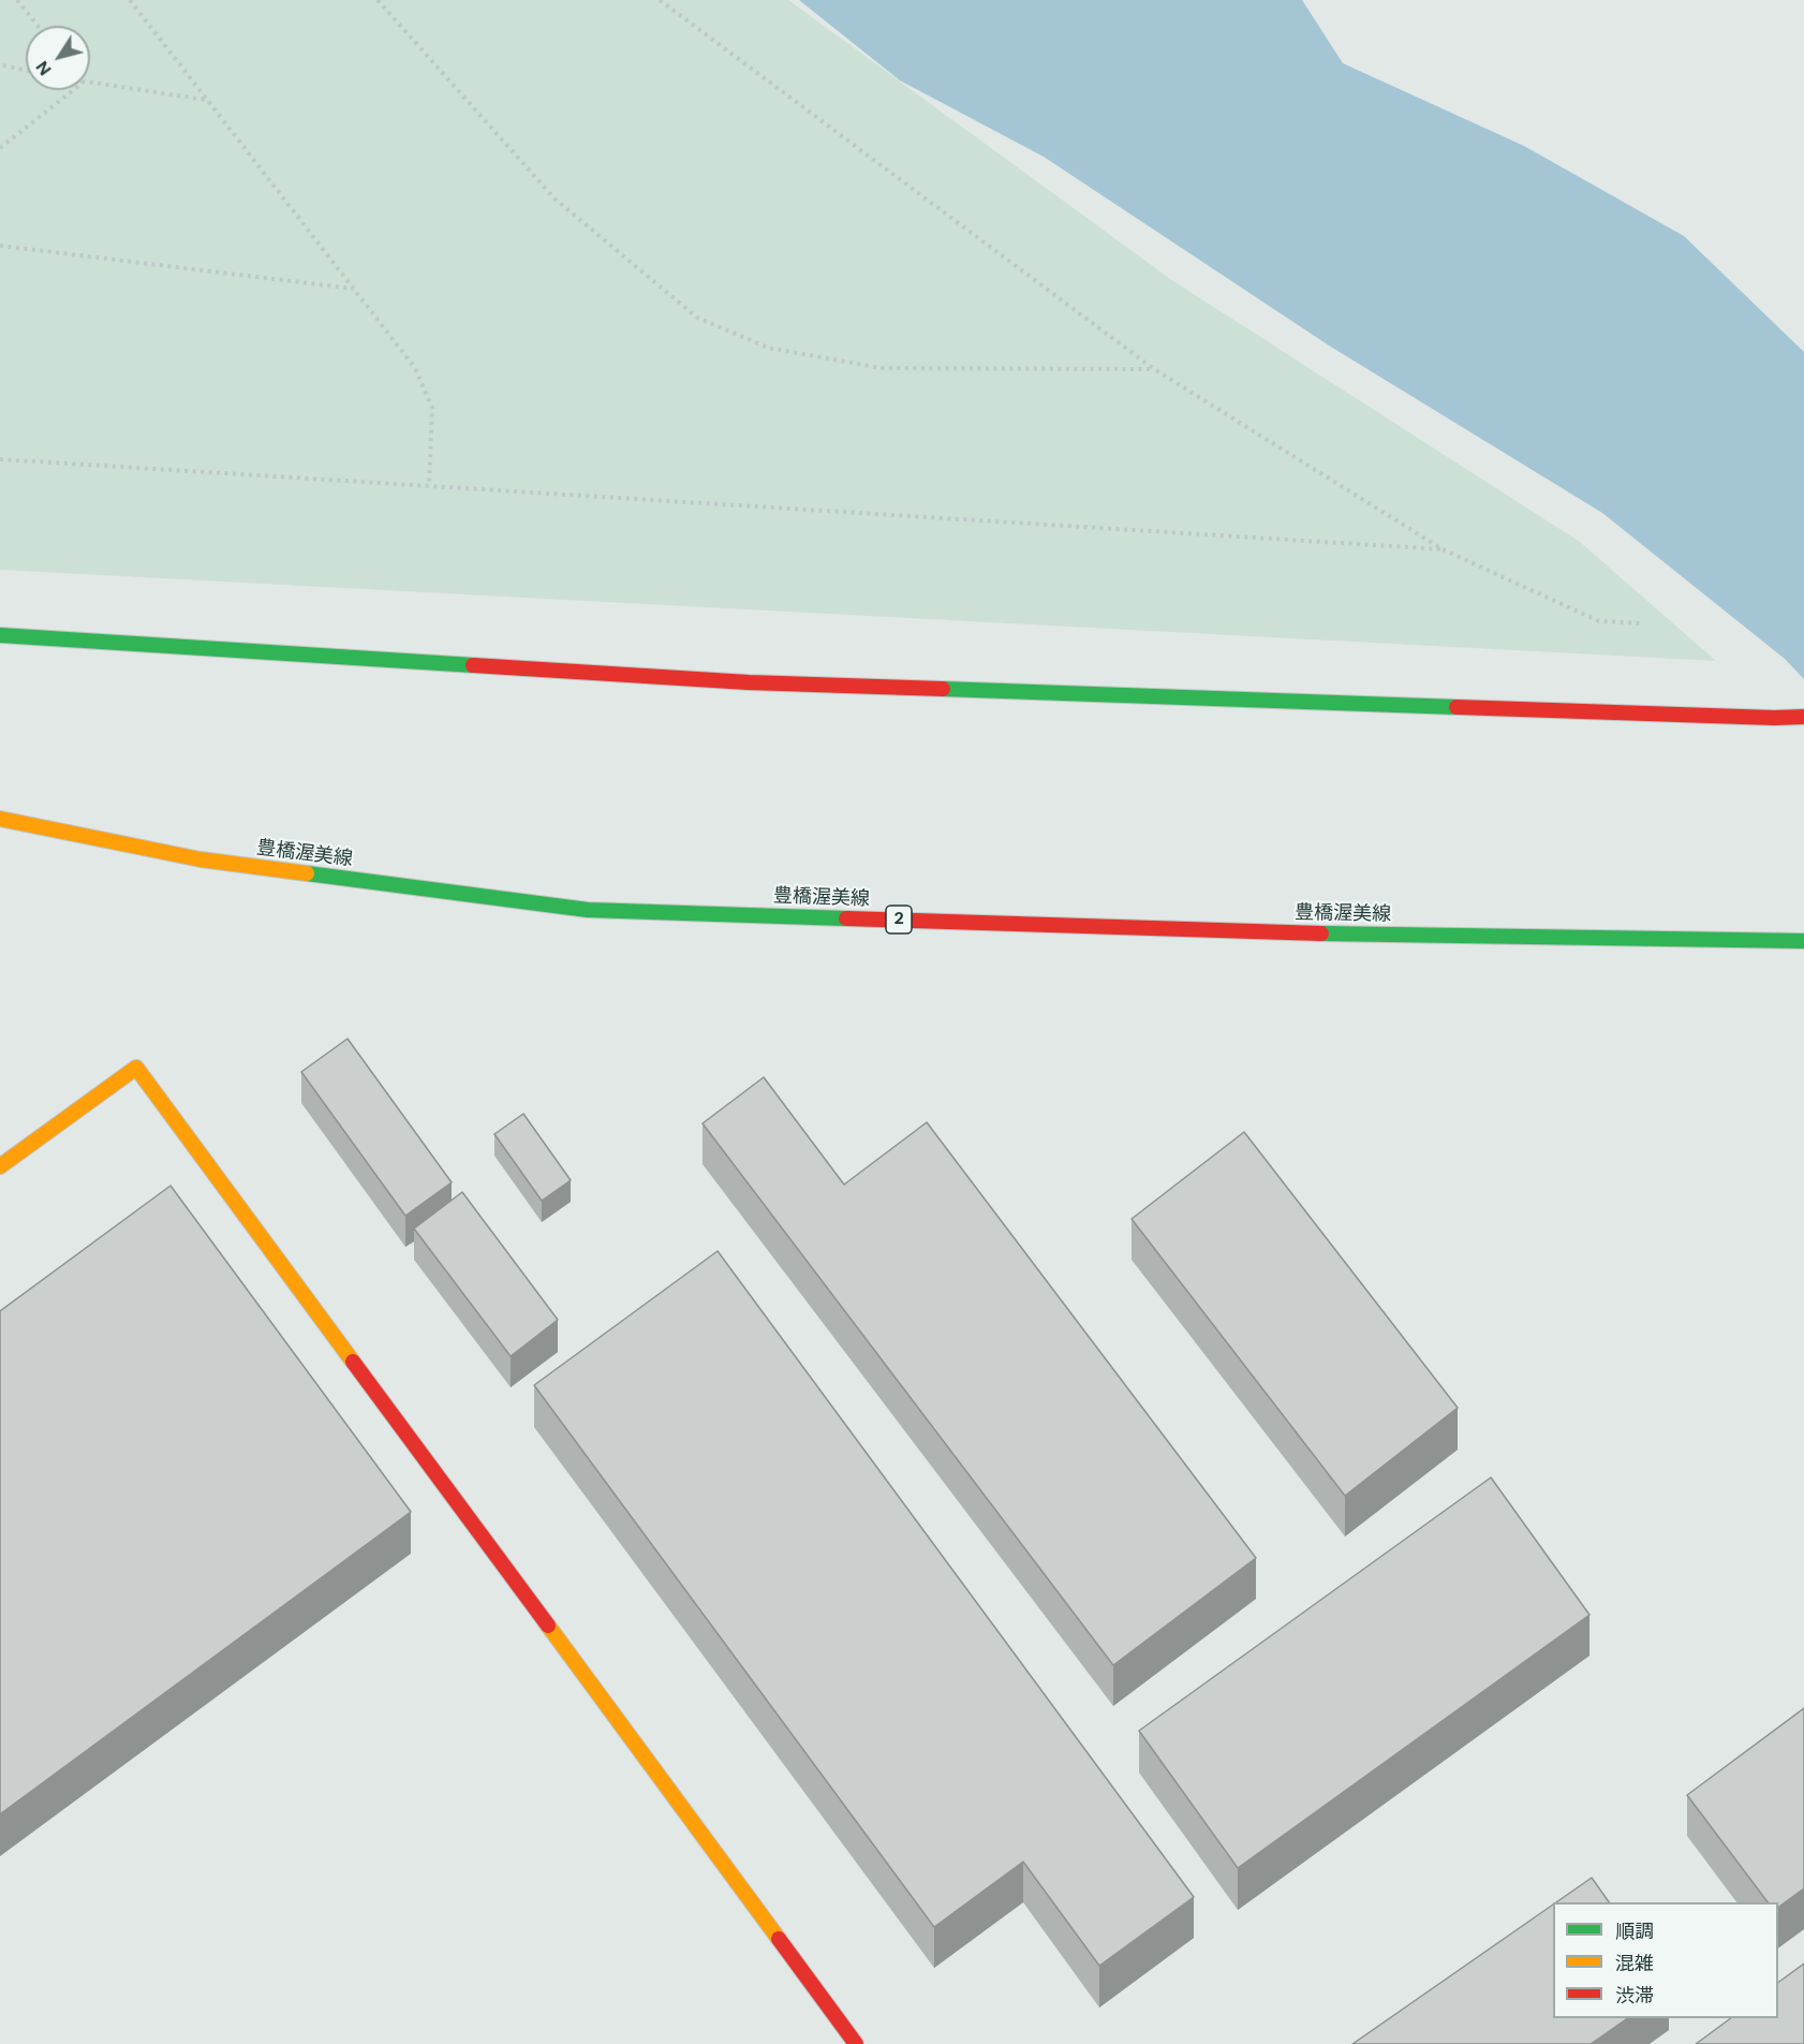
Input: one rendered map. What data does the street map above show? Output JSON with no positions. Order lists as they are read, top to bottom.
{
  "streets": {
    "main road": ["豊橋渥美線", "2"]
  },
  "legend": ["順調", "混雑", "渋滞"],
  "north": "bottom left"
}
